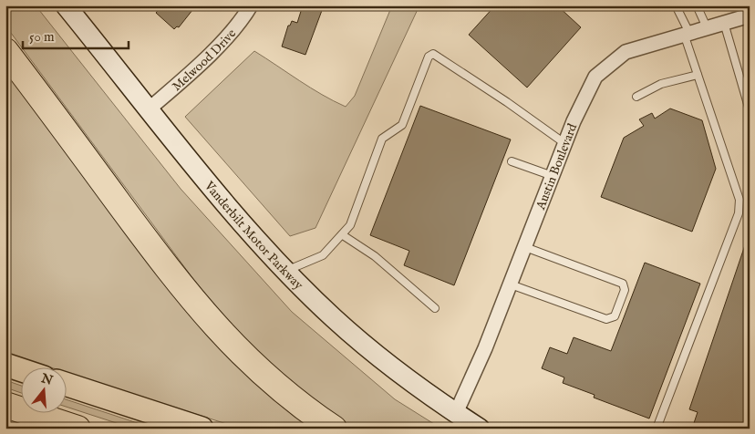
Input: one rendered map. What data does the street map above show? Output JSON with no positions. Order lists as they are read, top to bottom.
{
  "streets": {
    "main road": ["Vanderbilt Motor Parkway"],
    "street": ["Melwood Drive", "Austin Boulevard"]
  },
  "crossings": [
    ["Melwood Drive", "Vanderbilt Motor Parkway"],
    ["Austin Boulevard", "Vanderbilt Motor Parkway"]
  ],
  "scale_bar": "50 m",
  "north": "top"
}
